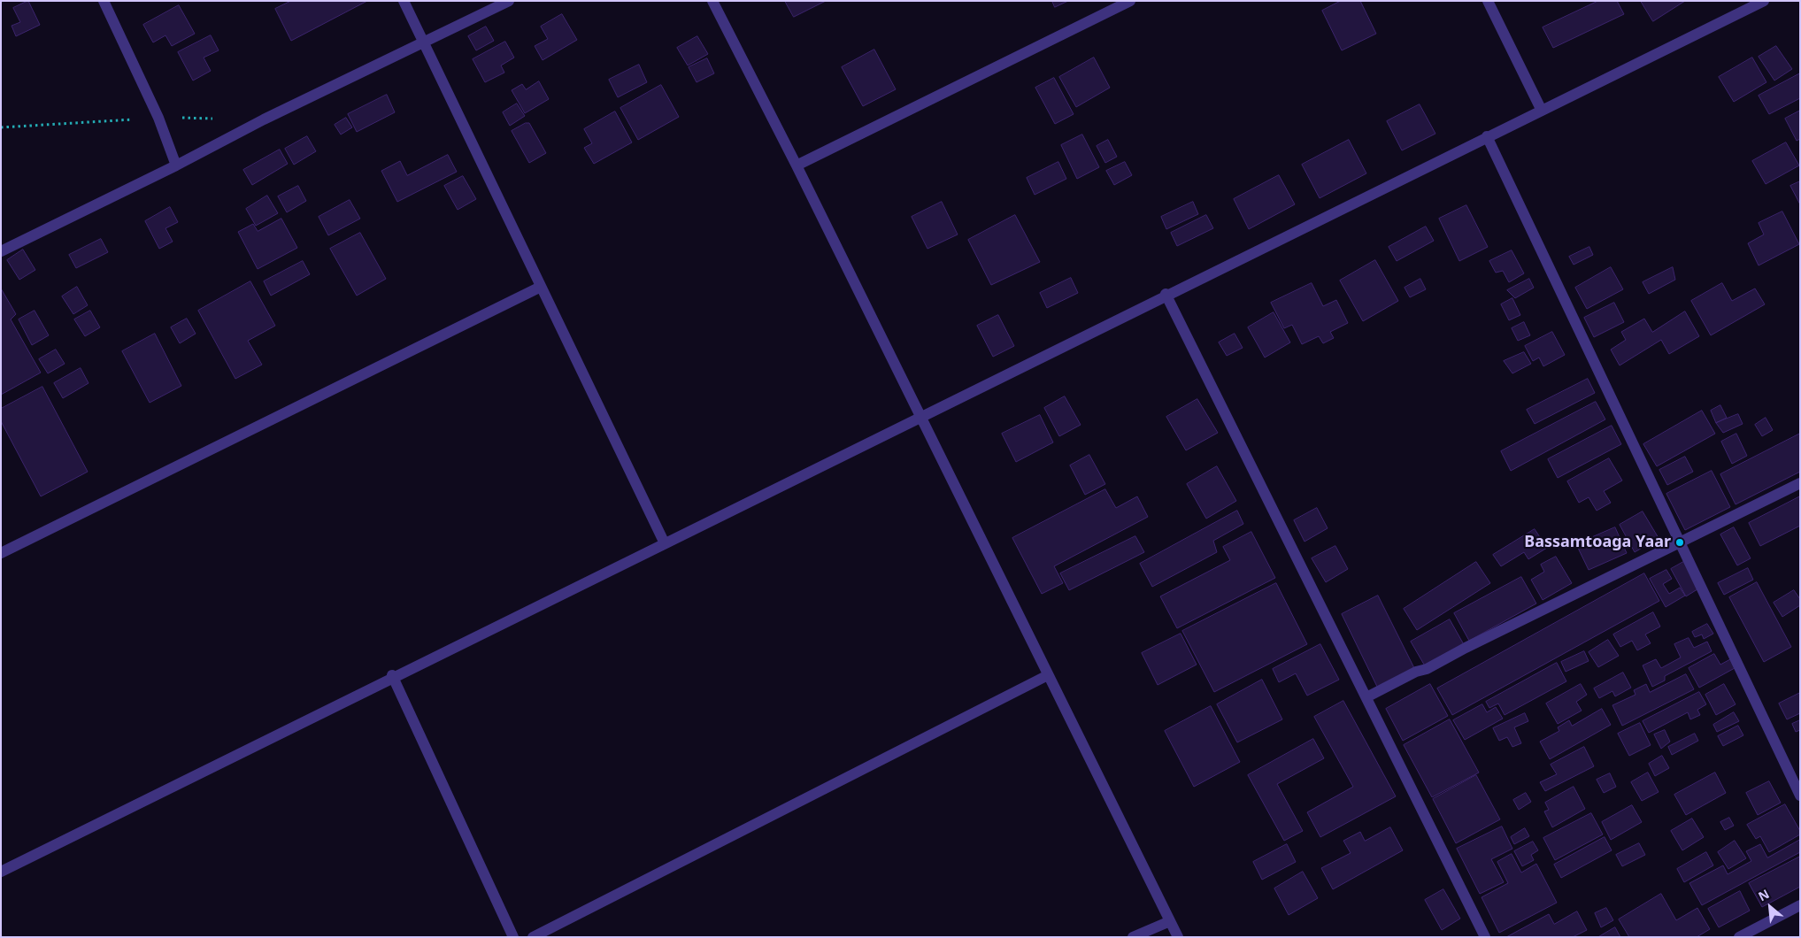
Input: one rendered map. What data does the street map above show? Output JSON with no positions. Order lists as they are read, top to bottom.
{
  "places": ["Bassamtoaga Yaar"],
  "north": "top left"
}
